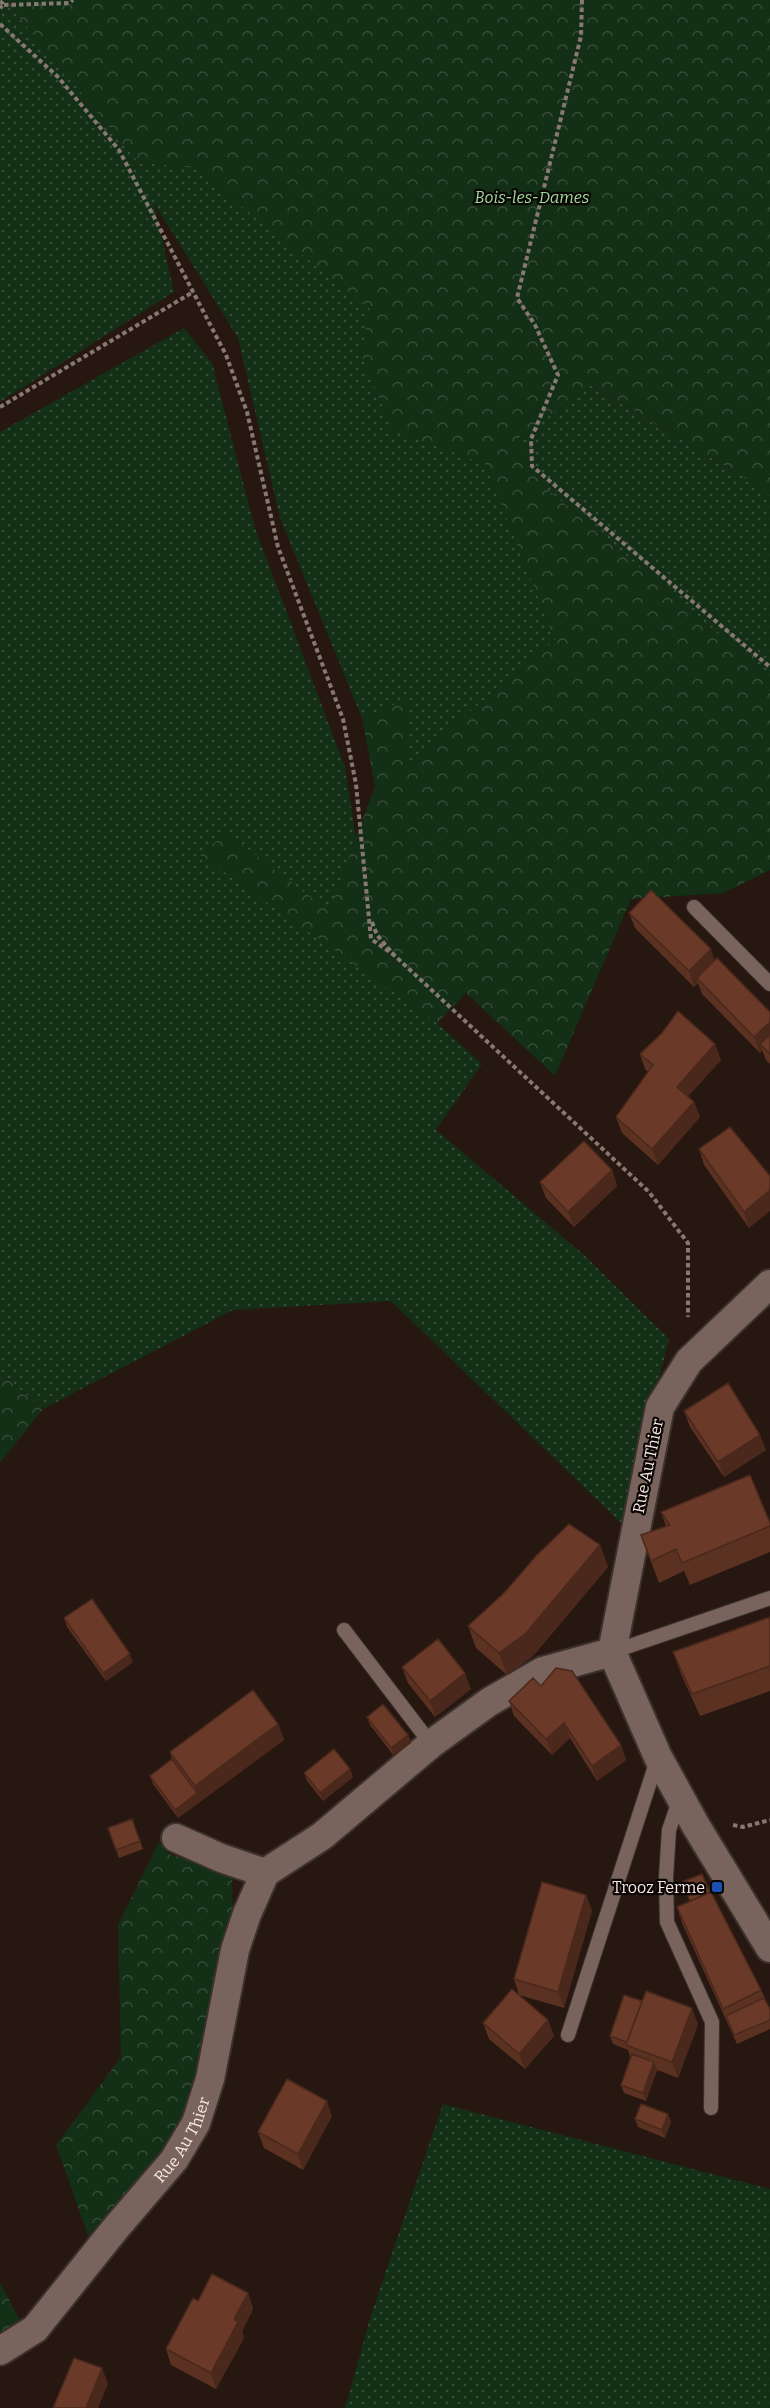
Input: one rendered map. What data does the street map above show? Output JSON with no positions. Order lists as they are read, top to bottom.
{
  "streets": {
    "street": ["Rue Au Thier"]
  },
  "parks": ["Bois-les-Dames"],
  "places": {
    "transit": ["Trooz Ferme"]
  }
}
